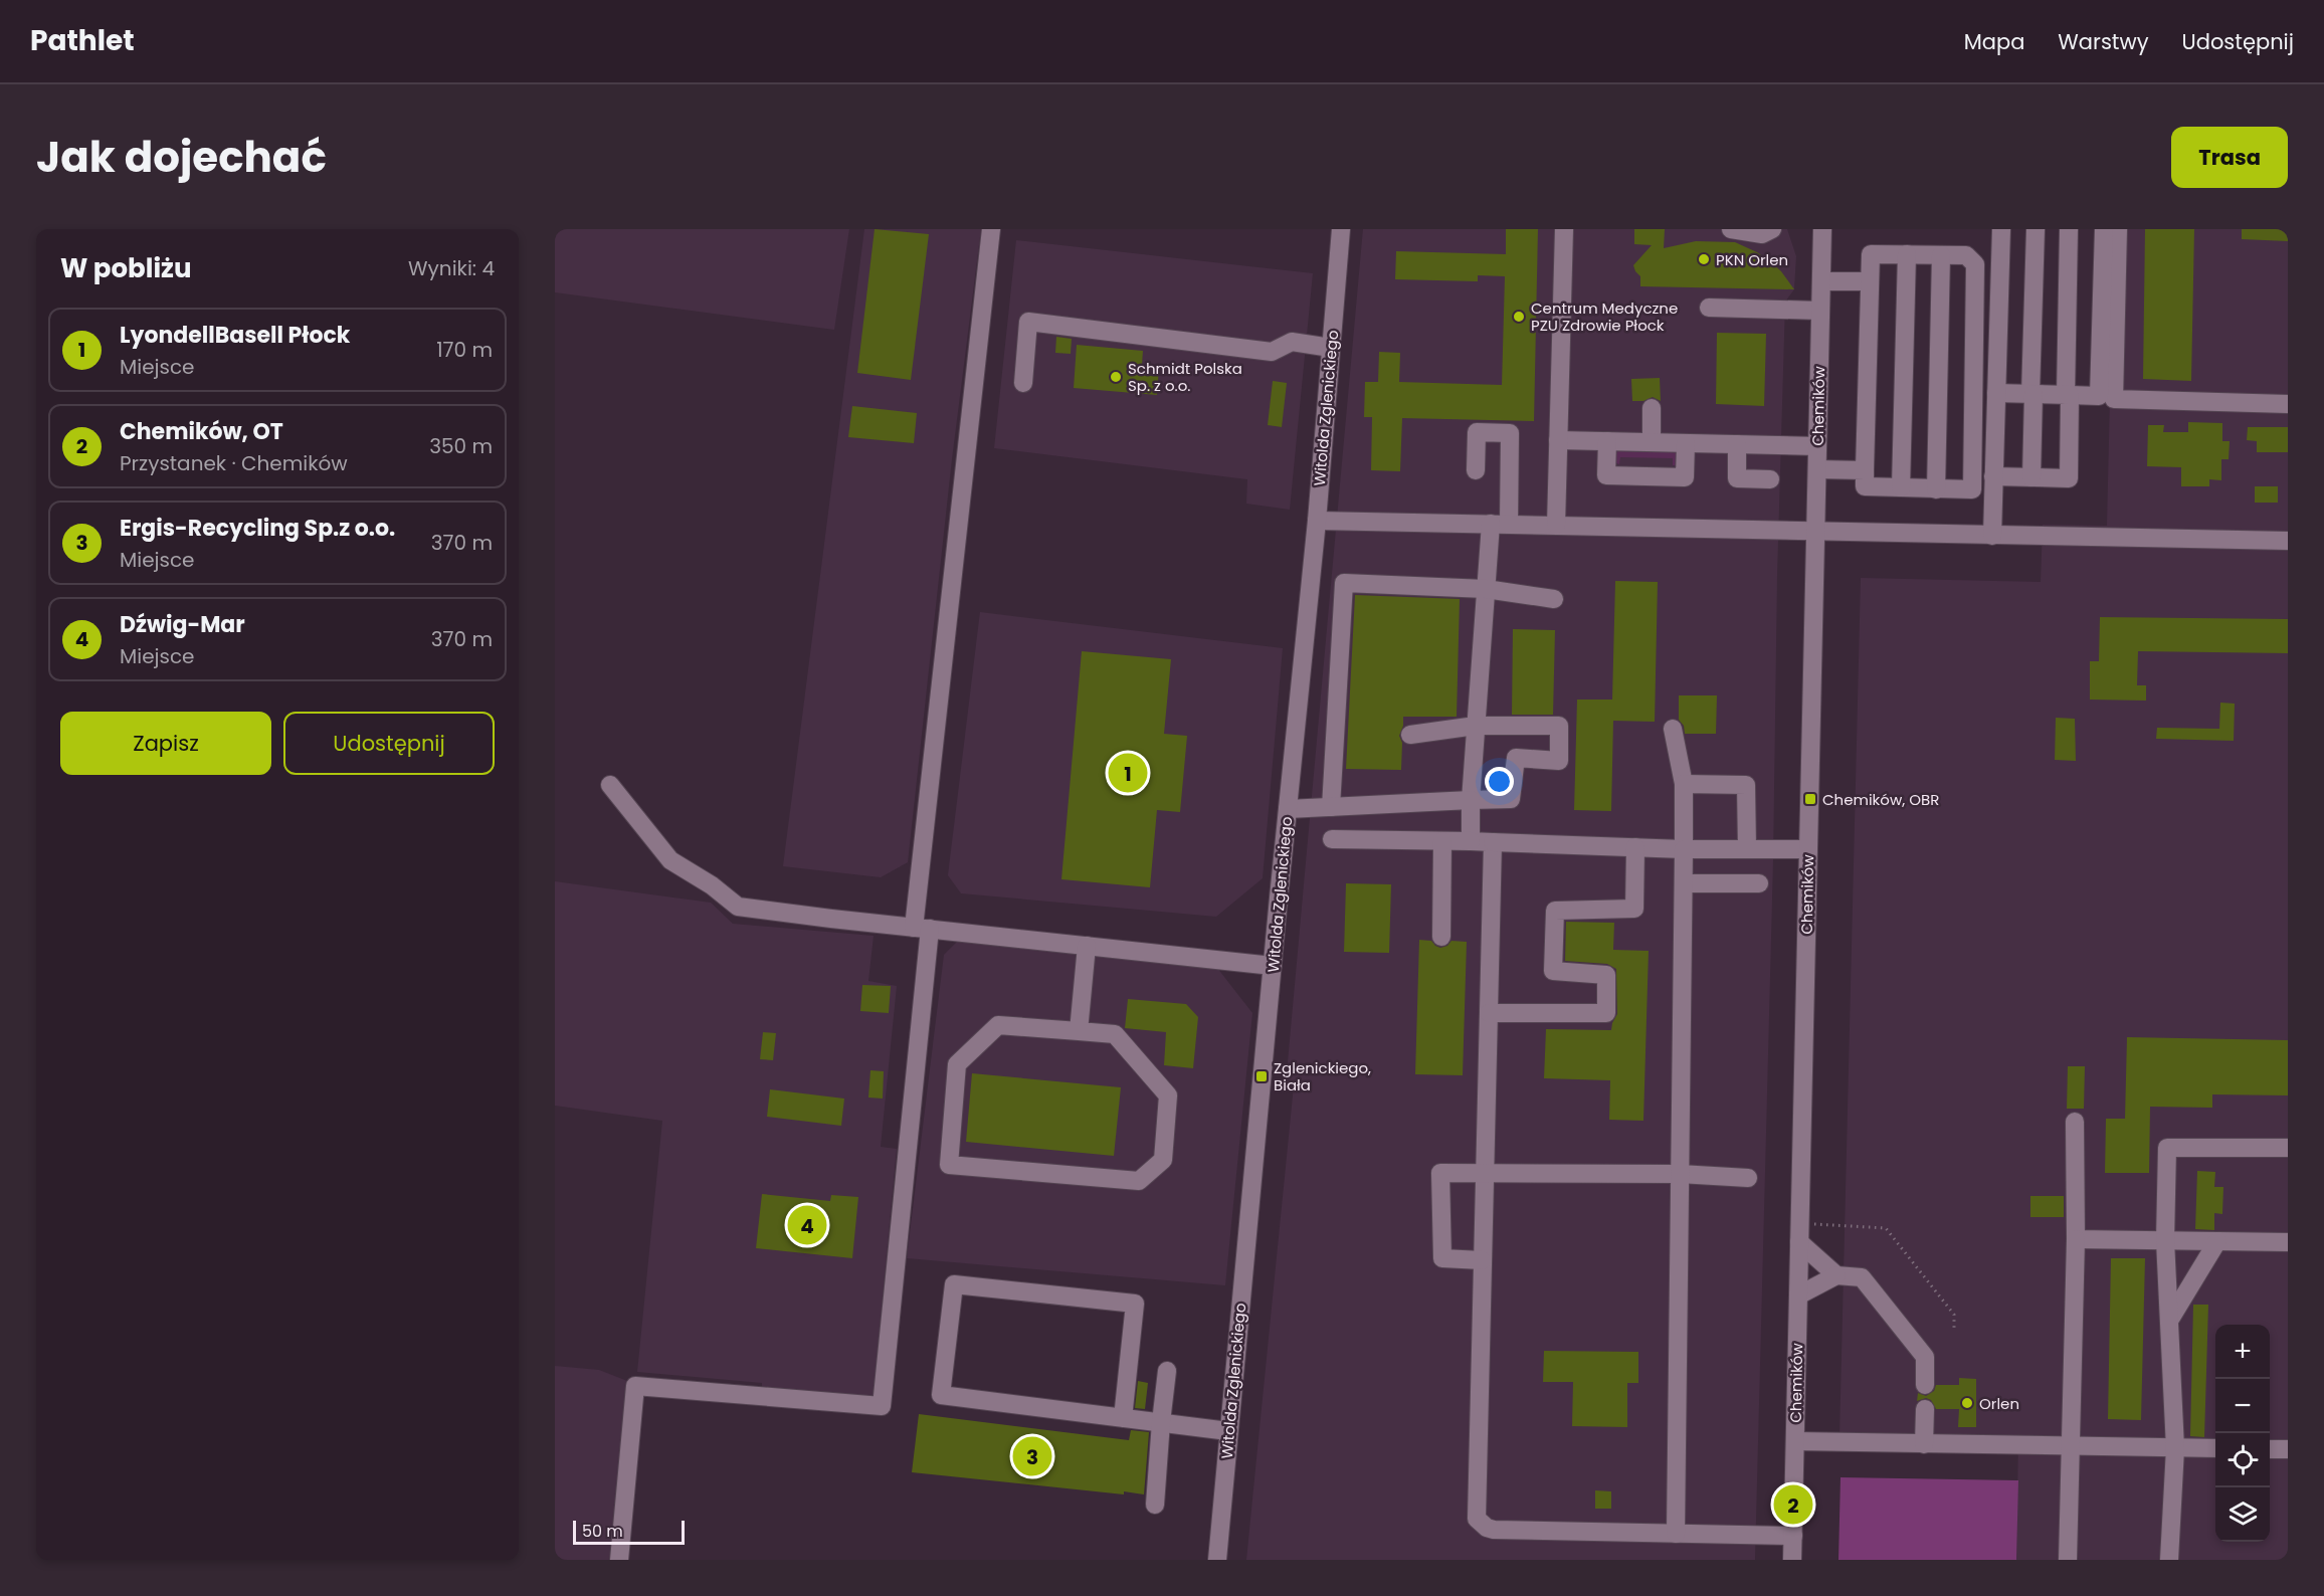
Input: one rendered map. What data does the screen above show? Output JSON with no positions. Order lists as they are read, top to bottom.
{
  "streets": {
    "street": ["Chemików", "Witolda Zglenickiego"]
  },
  "places": {
    "other": [
      "PKN Orlen",
      "Centrum Medyczne PZU Zdrowie Płock",
      "Schmidt Polska Sp. z o.o.",
      "Orlen"
    ],
    "transit": ["Chemików, OBR", "Zglenickiego, Biała"]
  },
  "scale_bar": "50 m",
  "page": {
    "header": "Pathlet",
    "nav": ["Mapa", "Warstwy", "Udostępnij"],
    "title": "Jak dojechać",
    "buttons": [
      "Trasa",
      ["Zapisz", "Udostępnij"]
    ],
    "heading": ["W pobliżu", "Wyniki: 4"],
    "list": [
      {
        "mark": "1",
        "name": "LyondellBasell Płock",
        "note": "Miejsce",
        "value": "170 m"
      },
      {
        "mark": "2",
        "name": "Chemików, OT",
        "note": "Przystanek · Chemików",
        "value": "350 m"
      },
      {
        "mark": "3",
        "name": "Ergis-Recycling Sp.z o.o.",
        "note": "Miejsce",
        "value": "370 m"
      },
      {
        "mark": "4",
        "name": "Dźwig-Mar",
        "note": "Miejsce",
        "value": "370 m"
      }
    ],
    "pins": [
      "1",
      "4",
      "3",
      "2"
    ],
    "map_buttons": ["+", "−"],
    "scale": "50 m"
  }
}
